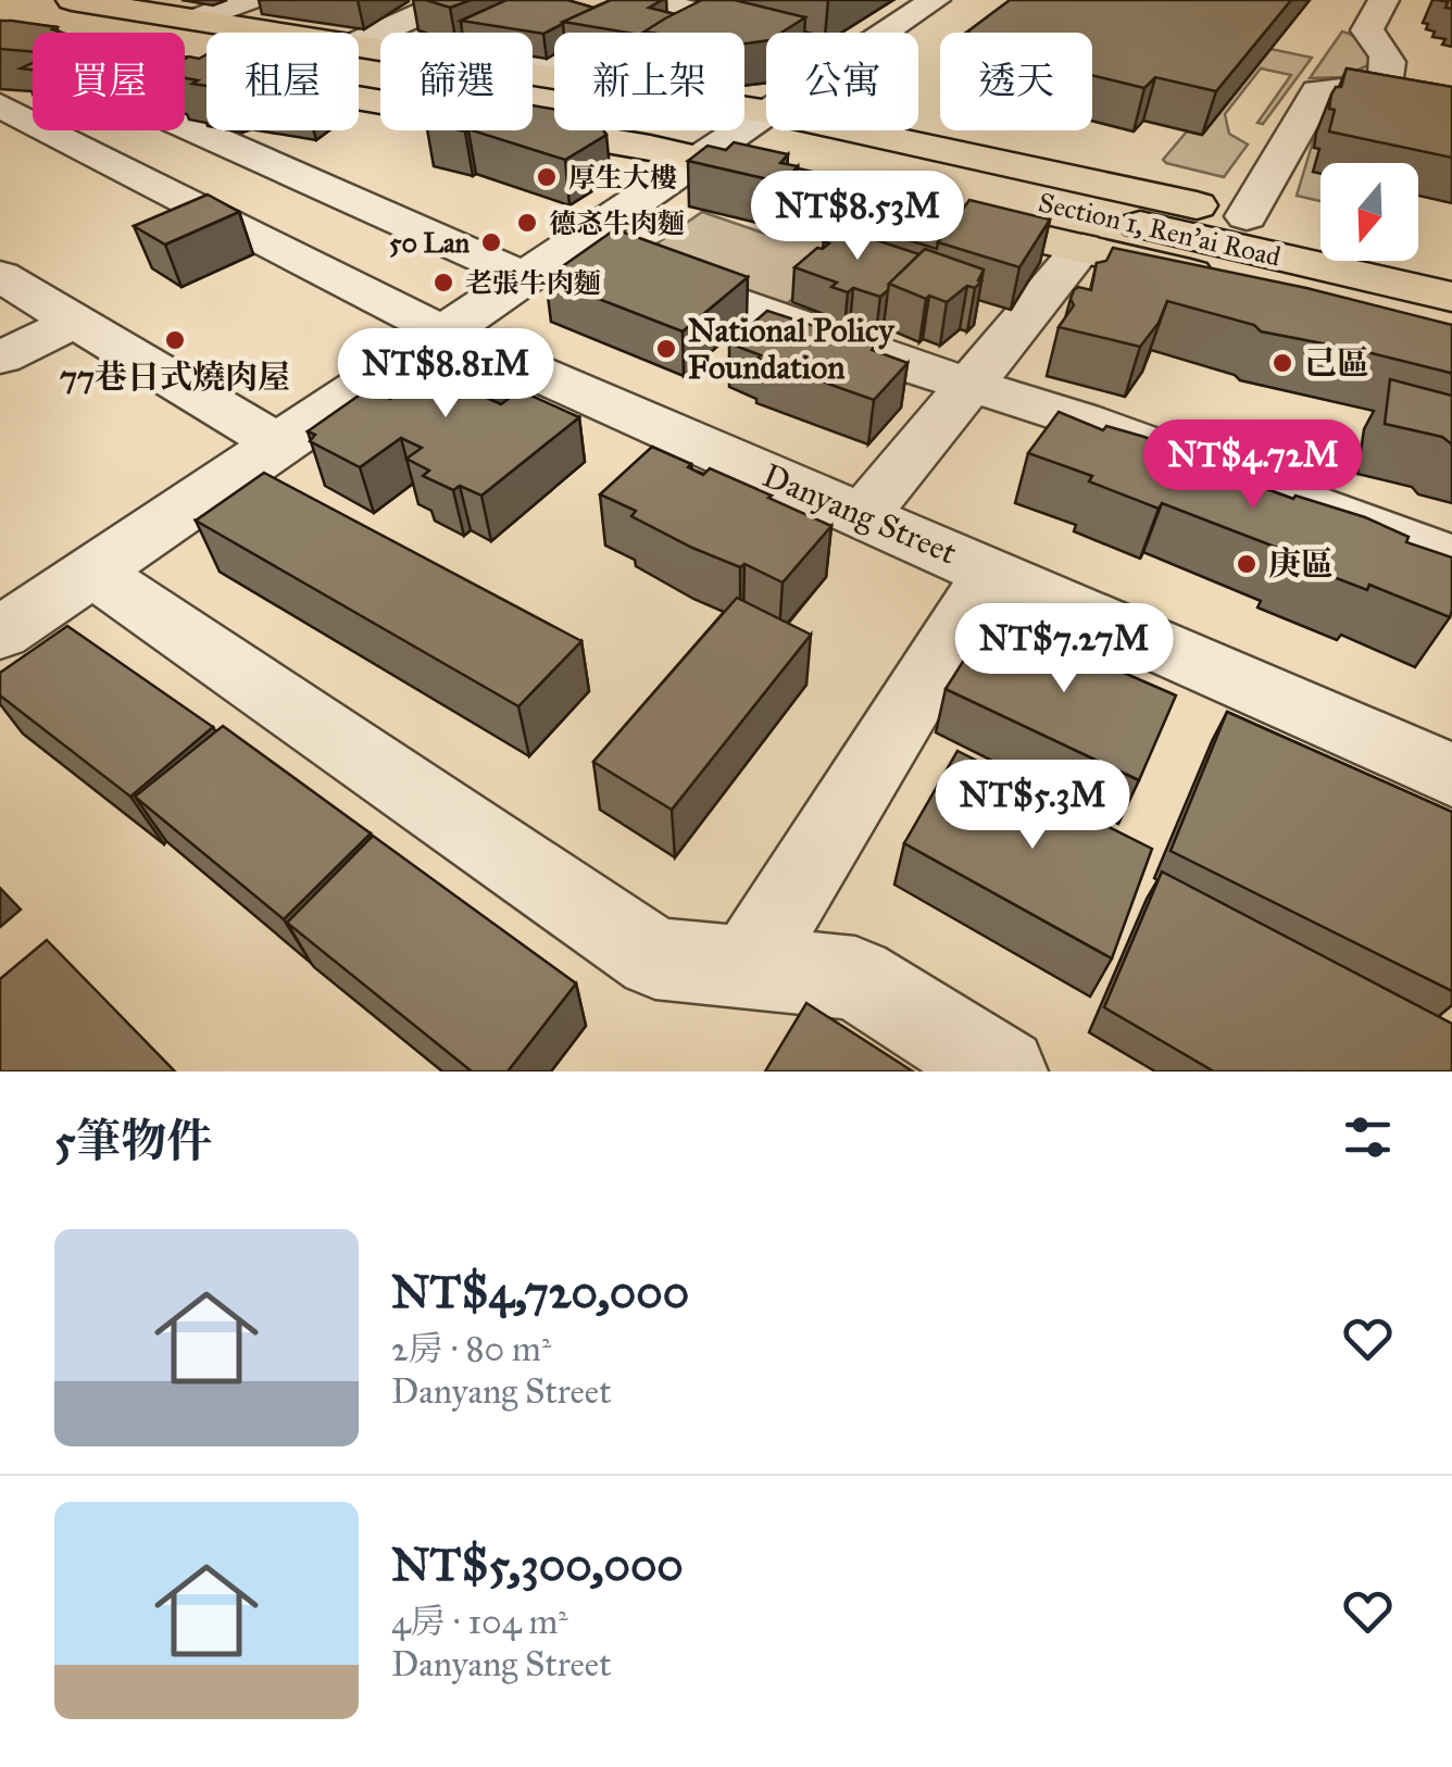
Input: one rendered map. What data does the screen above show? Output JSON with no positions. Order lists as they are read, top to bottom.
{
  "streets": {
    "main road": ["Section 1, Ren’ai Road"],
    "street": ["Danyang Street"]
  },
  "places": [
    "厚生大樓",
    "德忞牛肉麵",
    "50 Lan",
    "老張牛肉麵",
    "77巷日式燒肉屋",
    "National Policy Foundation",
    "己區",
    "庚區"
  ],
  "north": "bottom",
  "page": {
    "chip": [
      "買屋",
      "租屋",
      "篩選",
      "新上架",
      "公寓",
      "透天"
    ],
    "price": [
      "NT$8.53M",
      "NT$8.81M",
      "NT$4.72M",
      "NT$7.27M",
      "NT$5.3M"
    ],
    "heading": "5筆物件",
    "list": [
      {
        "name": "NT$4,720,000",
        "note": "2房 · 80 m² · Danyang Street"
      },
      {
        "name": "NT$5,300,000",
        "note": "4房 · 104 m² · Danyang Street"
      }
    ]
  }
}
